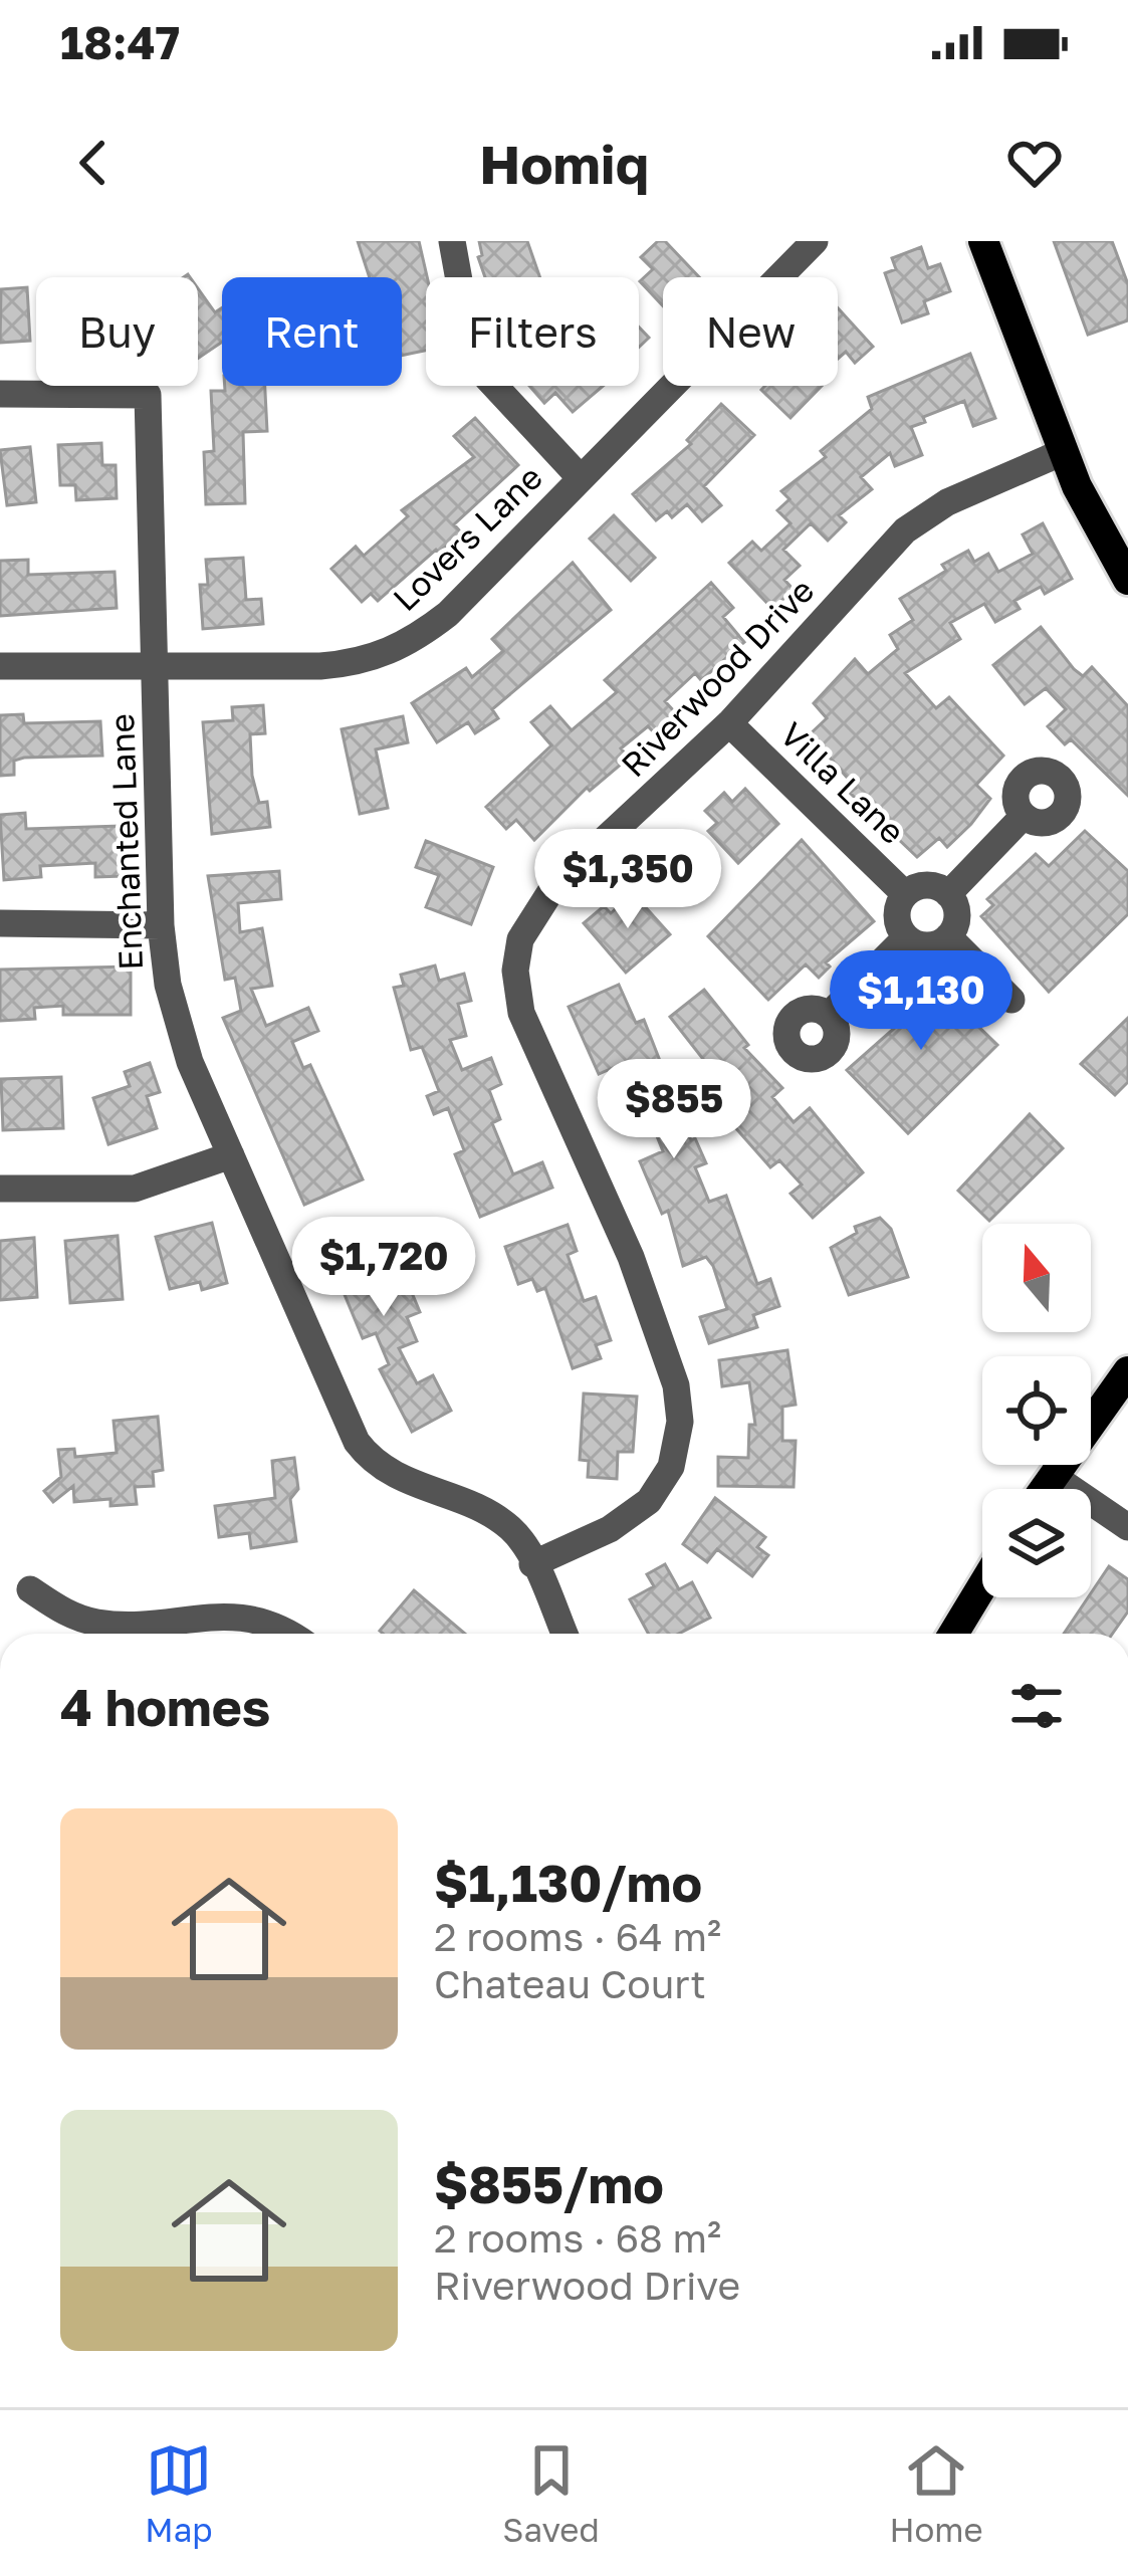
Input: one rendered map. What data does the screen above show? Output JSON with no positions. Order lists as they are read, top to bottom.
{
  "streets": {
    "street": [
      "Lovers Lane",
      "Riverwood Drive",
      "Villa Lane",
      "Enchanted Lane"
    ]
  },
  "crossings": [
    ["Lovers Lane", "Enchanted Lane"],
    ["Riverwood Drive", "Villa Lane"],
    ["Riverwood Drive", "Enchanted Lane"]
  ],
  "north": "top",
  "page": {
    "status": "18:47",
    "header": "Homiq",
    "chip": [
      "Buy",
      "Rent",
      "Filters",
      "New"
    ],
    "price": [
      "$1,350",
      "$1,130",
      "$855",
      "$1,720"
    ],
    "heading": "4 homes",
    "list": [
      {
        "name": "$1,130/mo",
        "note": "2 rooms · 64 m² · Chateau Court"
      },
      {
        "name": "$855/mo",
        "note": "2 rooms · 68 m² · Riverwood Drive"
      }
    ],
    "tabs": ["Map", "Saved", "Home"]
  }
}
